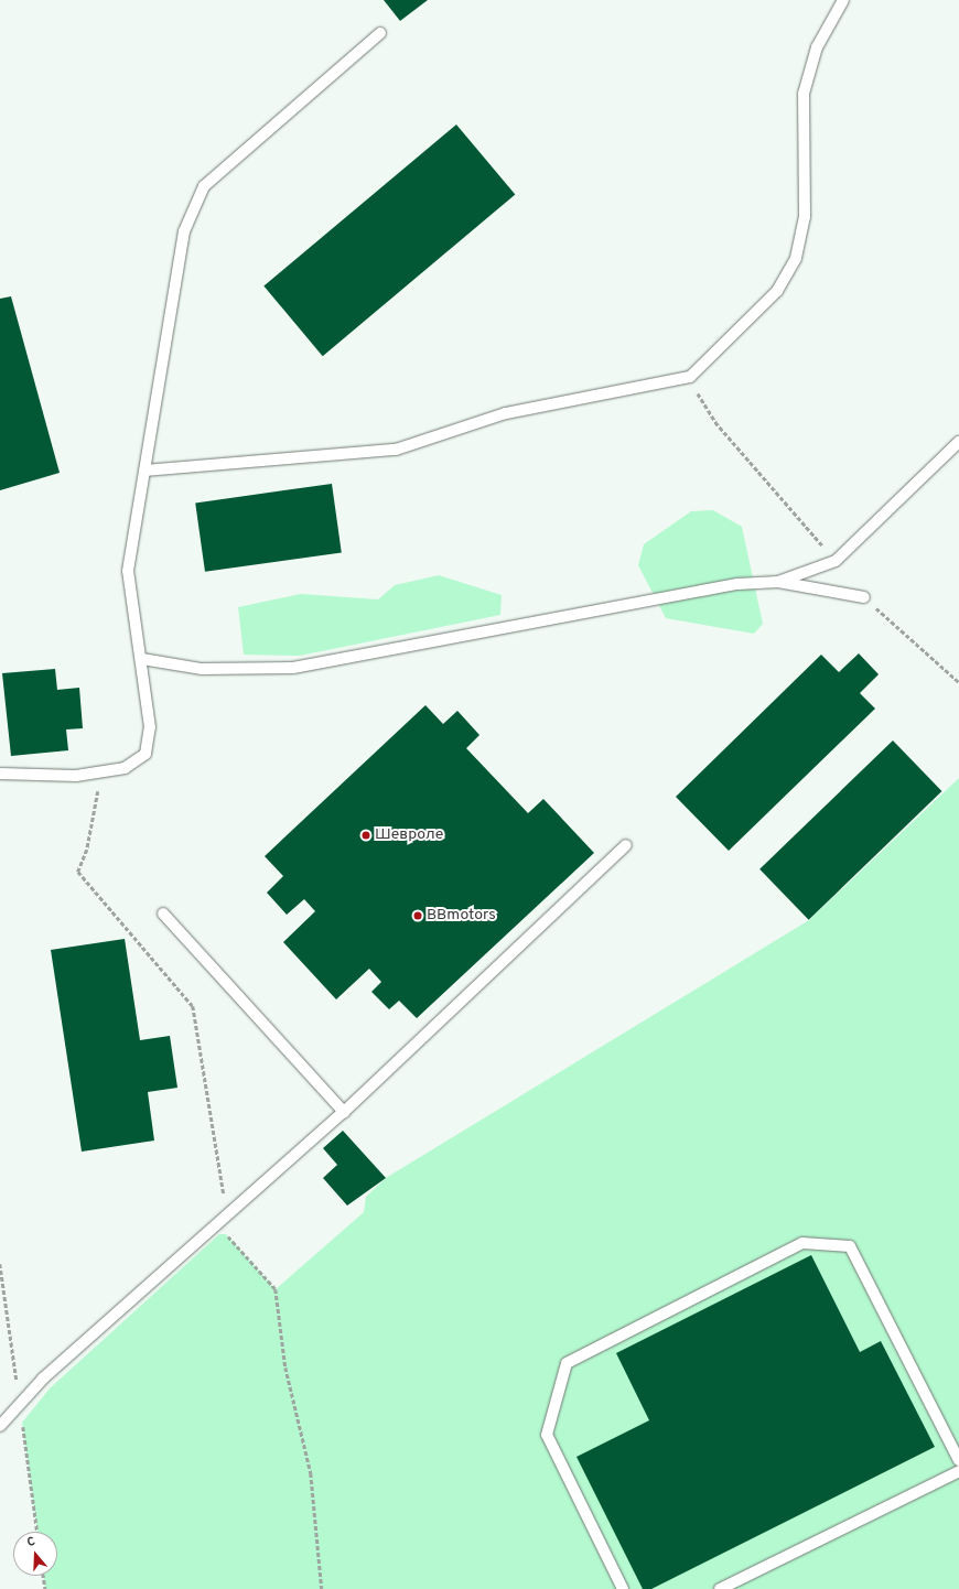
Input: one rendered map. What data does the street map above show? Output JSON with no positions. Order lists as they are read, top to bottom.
{
  "places": ["Шевроле", "BBmotors"],
  "north": "top"
}
